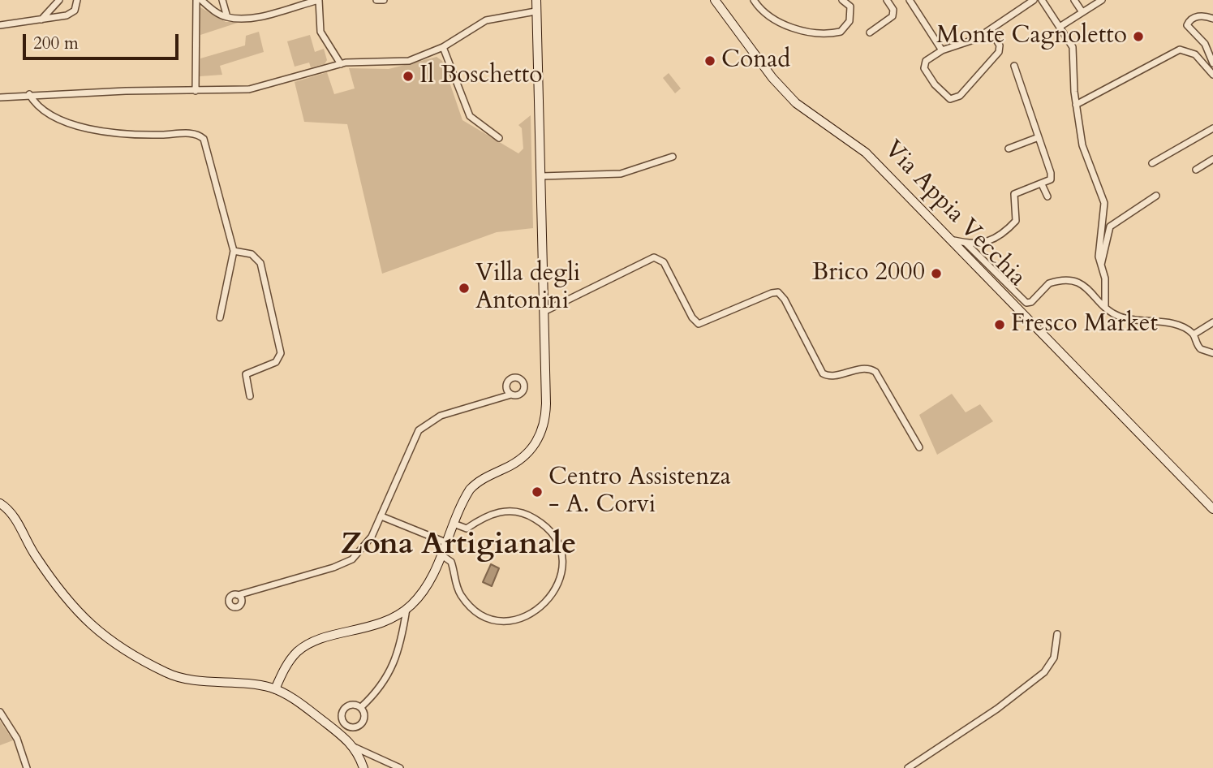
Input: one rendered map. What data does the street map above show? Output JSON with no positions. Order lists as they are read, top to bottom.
{
  "streets": {
    "street": ["Via Appia Vecchia"]
  },
  "districts": ["Zona Artigianale"],
  "places": [
    "Monte Cagnoletto",
    "Conad",
    "Il Boschetto",
    "Brico 2000",
    "Villa degli Antonini",
    "Fresco Market",
    "Centro Assistenza - A. Corvi"
  ],
  "scale_bar": "200 m"
}
